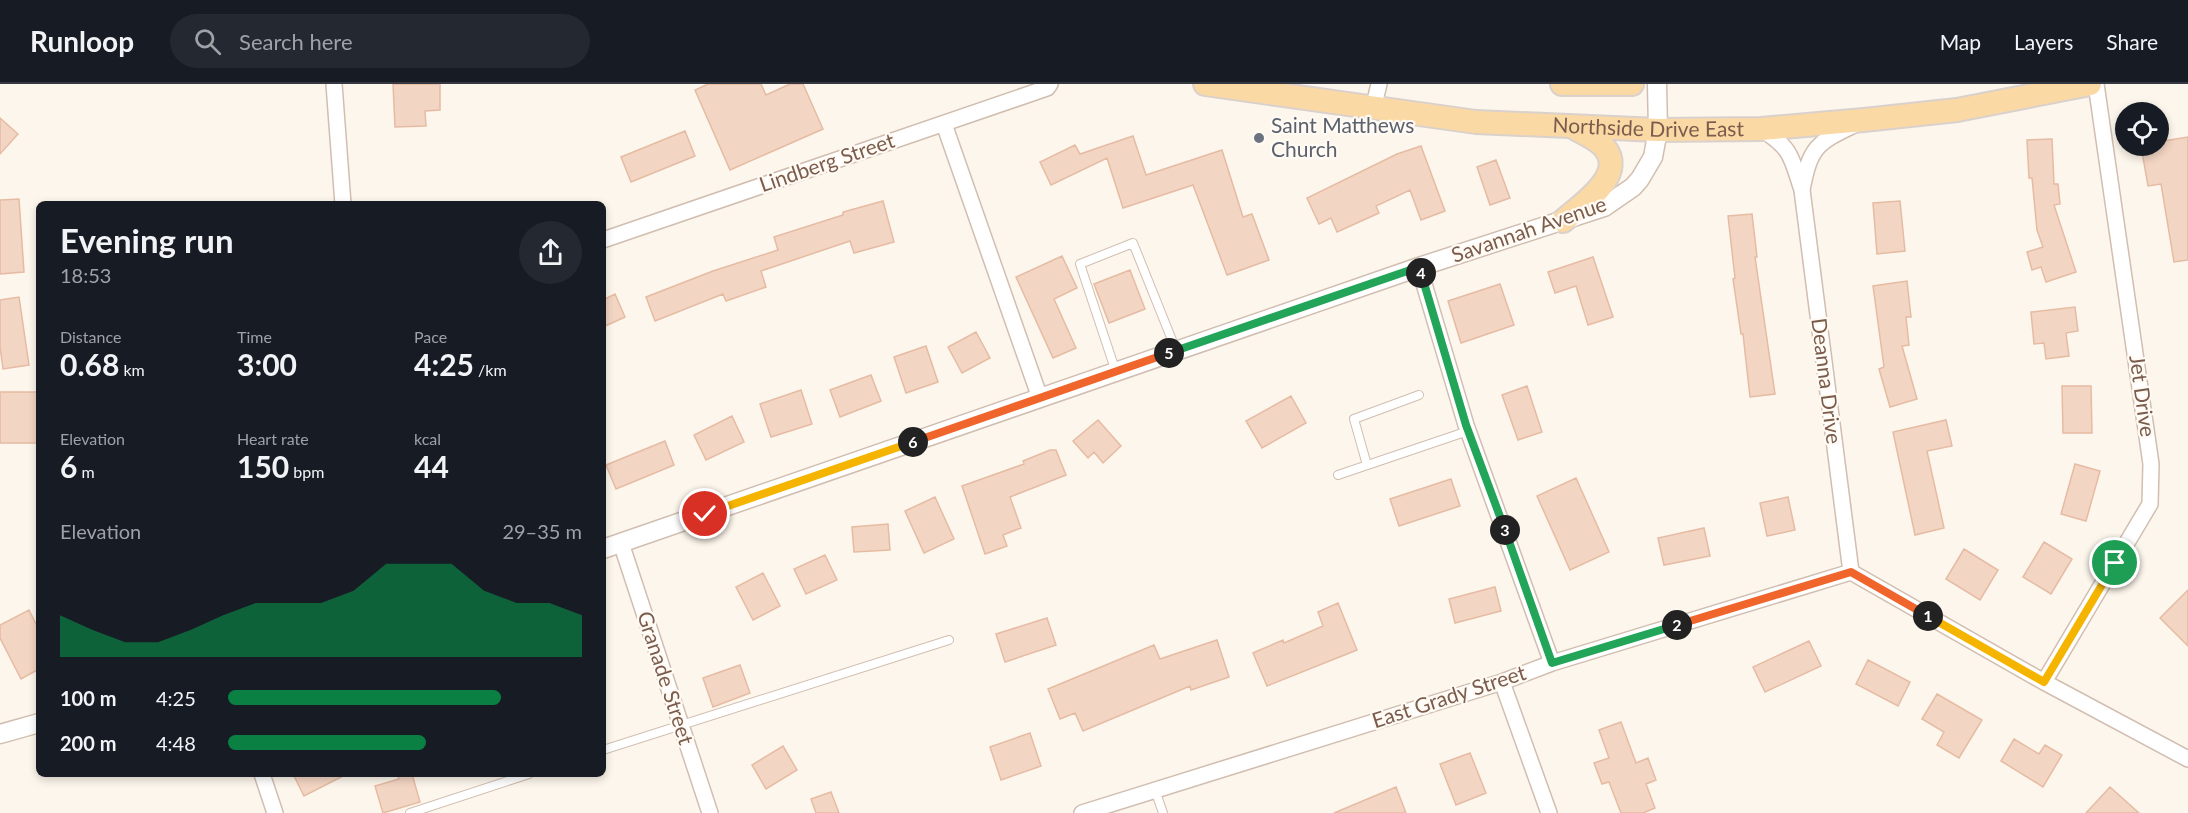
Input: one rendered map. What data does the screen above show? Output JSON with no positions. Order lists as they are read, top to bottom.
{
  "streets": {
    "main road": ["Northside Drive East"],
    "street": [
      "Lindberg Street",
      "Savannah Avenue",
      "Deanna Drive",
      "Jet Drive",
      "Granade Street",
      "East Grady Street"
    ]
  },
  "crossings": [
    ["Northside Drive East", "Savannah Avenue"],
    ["Northside Drive East", "Deanna Drive"],
    ["Savannah Avenue", "Granade Street"],
    ["Deanna Drive", "East Grady Street"]
  ],
  "places": ["Saint Matthews Church"],
  "page": {
    "header": "Runloop",
    "search": "Search here",
    "nav": ["Map", "Layers", "Share"],
    "heading": ["Evening run", "18:53"],
    "pins": [
      "4",
      "5",
      "6",
      "3",
      "1",
      "2"
    ],
    "stats": [
      ["Distance", "0.68 km"],
      ["Time", "3:00"],
      ["Pace", "4:25 /km"],
      ["Elevation", "6 m"],
      ["Heart rate", "150 bpm"],
      ["kcal", "44"]
    ],
    "chart": ["Elevation", "29–35 m"],
    "list": [
      {
        "name": "100 m",
        "note": "4:25"
      },
      {
        "name": "200 m",
        "note": "4:48"
      }
    ]
  }
}
